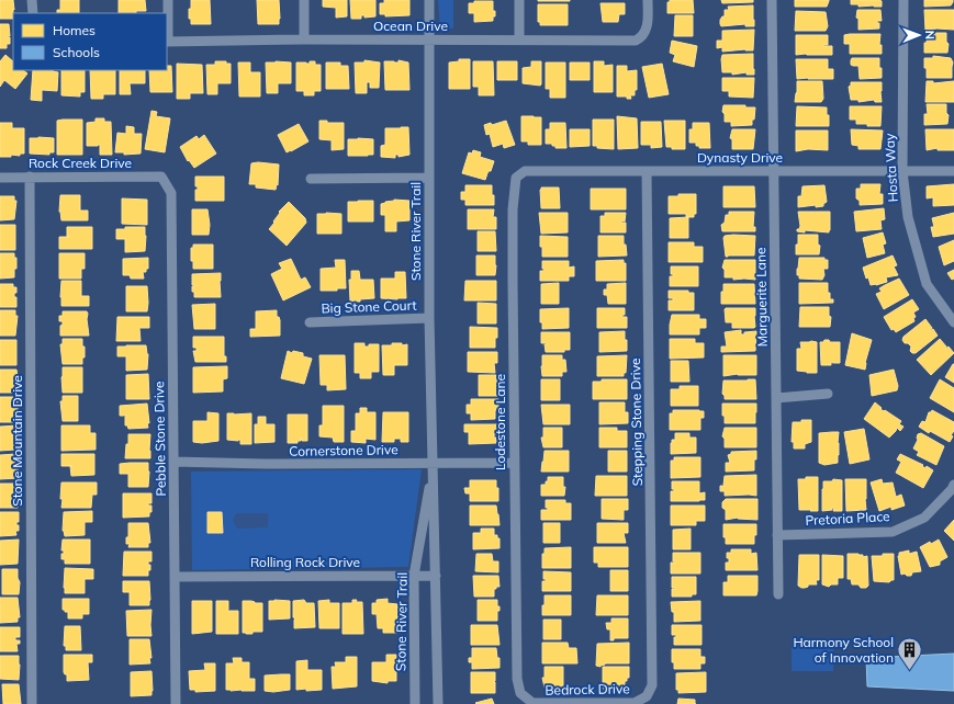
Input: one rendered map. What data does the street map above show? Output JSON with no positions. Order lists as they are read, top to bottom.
{
  "streets": {
    "street": [
      "Ocean Drive",
      "Dynasty Drive",
      "Rock Creek Drive",
      "Hosta Way",
      "Stone River Trail",
      "Marguerite Lane",
      "Big Stone Court",
      "Lodestone Lane",
      "Stepping Stone Drive",
      "Pebble Stone Drive",
      "Stone Mountain Drive",
      "Cornerstone Drive",
      "Pretoria Place",
      "Rolling Rock Drive",
      "Bedrock Drive"
    ]
  },
  "crossings": [
    ["Ocean Drive", "Stone River Trail"],
    ["Dynasty Drive", "Hosta Way"],
    ["Dynasty Drive", "Marguerite Lane"],
    ["Dynasty Drive", "Lodestone Lane"],
    ["Dynasty Drive", "Stepping Stone Drive"],
    ["Rock Creek Drive", "Pebble Stone Drive"],
    ["Rock Creek Drive", "Stone Mountain Drive"],
    ["Stone River Trail", "Big Stone Court"],
    ["Stone River Trail", "Cornerstone Drive"],
    ["Stone River Trail", "Rolling Rock Drive"],
    ["Marguerite Lane", "Pretoria Place"],
    ["Lodestone Lane", "Cornerstone Drive"],
    ["Lodestone Lane", "Bedrock Drive"],
    ["Stepping Stone Drive", "Bedrock Drive"],
    ["Pebble Stone Drive", "Cornerstone Drive"],
    ["Pebble Stone Drive", "Rolling Rock Drive"]
  ],
  "places": {
    "building": ["Harmony School of Innovation"]
  },
  "legend": ["Homes", "Schools"],
  "north": "right"
}
